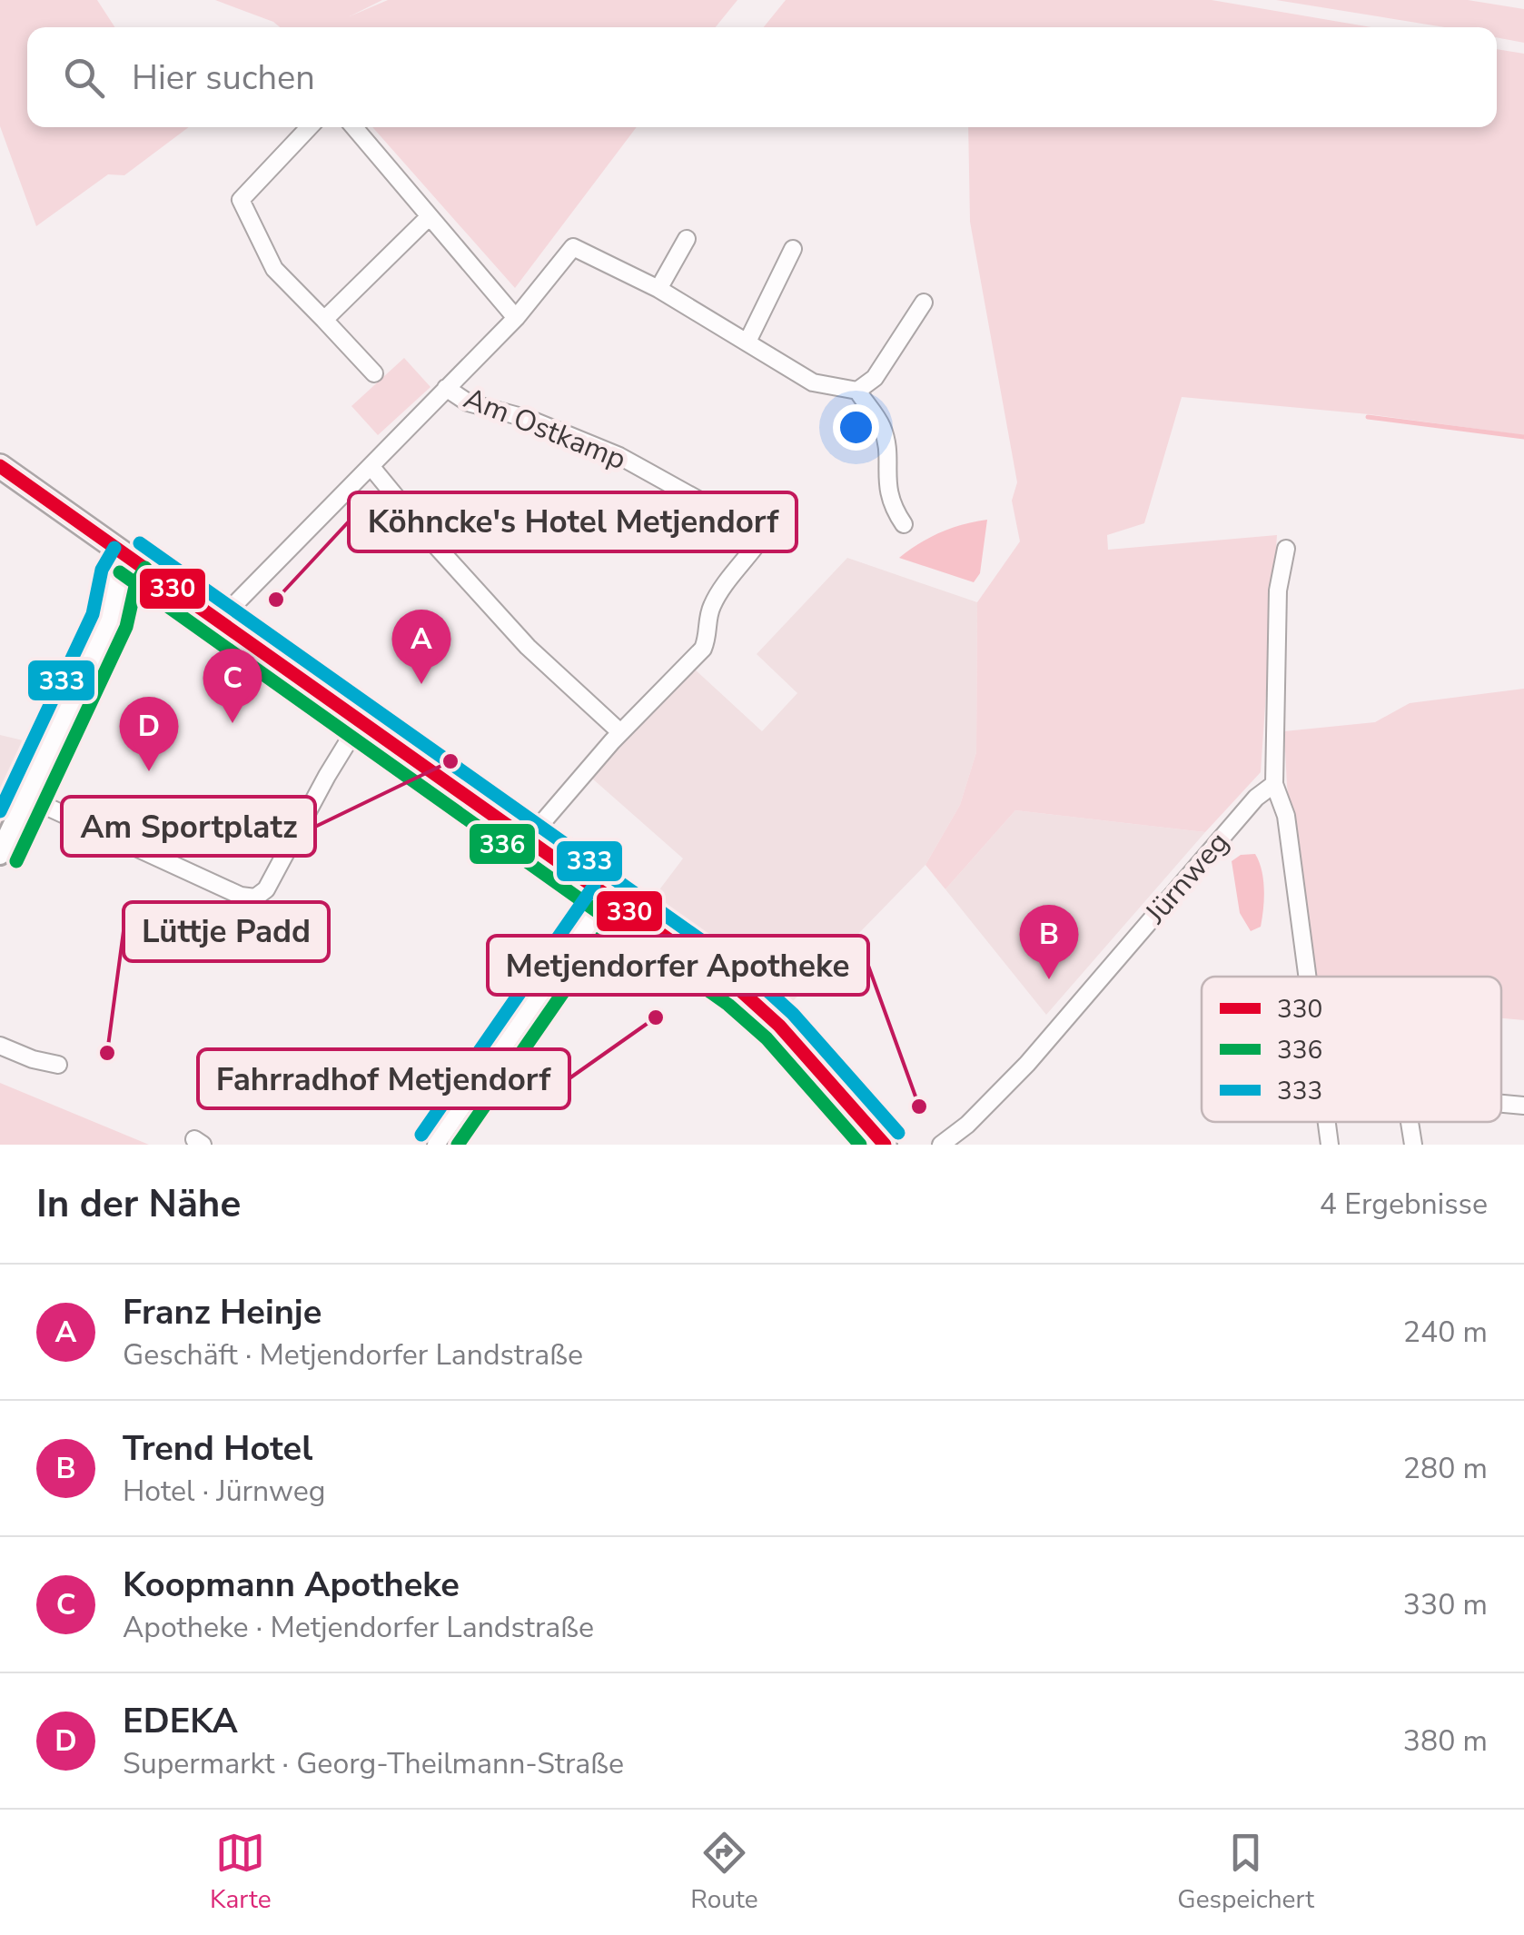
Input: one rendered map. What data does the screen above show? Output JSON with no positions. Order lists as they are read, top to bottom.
{
  "streets": {
    "street": ["Am Ostkamp", "Jürnweg"]
  },
  "places": [
    "Köhncke's Hotel Metjendorf",
    "Am Sportplatz",
    "Fahrradhof Metjendorf",
    "Lüttje Padd",
    "Metjendorfer Apotheke"
  ],
  "lines": ["transit line 330", "transit line 333", "transit line 336"],
  "legend": ["330", "336", "333"],
  "page": {
    "search": "Hier suchen",
    "pins": [
      "A",
      "C",
      "D",
      "B"
    ],
    "heading": ["In der Nähe", "4 Ergebnisse"],
    "list": [
      {
        "mark": "A",
        "name": "Franz Heinje",
        "note": "Geschäft · Metjendorfer Landstraße",
        "value": "240 m"
      },
      {
        "mark": "B",
        "name": "Trend Hotel",
        "note": "Hotel · Jürnweg",
        "value": "280 m"
      },
      {
        "mark": "C",
        "name": "Koopmann Apotheke",
        "note": "Apotheke · Metjendorfer Landstraße",
        "value": "330 m"
      },
      {
        "mark": "D",
        "name": "EDEKA",
        "note": "Supermarkt · Georg-Theilmann-Straße",
        "value": "380 m"
      }
    ],
    "nav": ["Karte", "Route", "Gespeichert"]
  }
}
